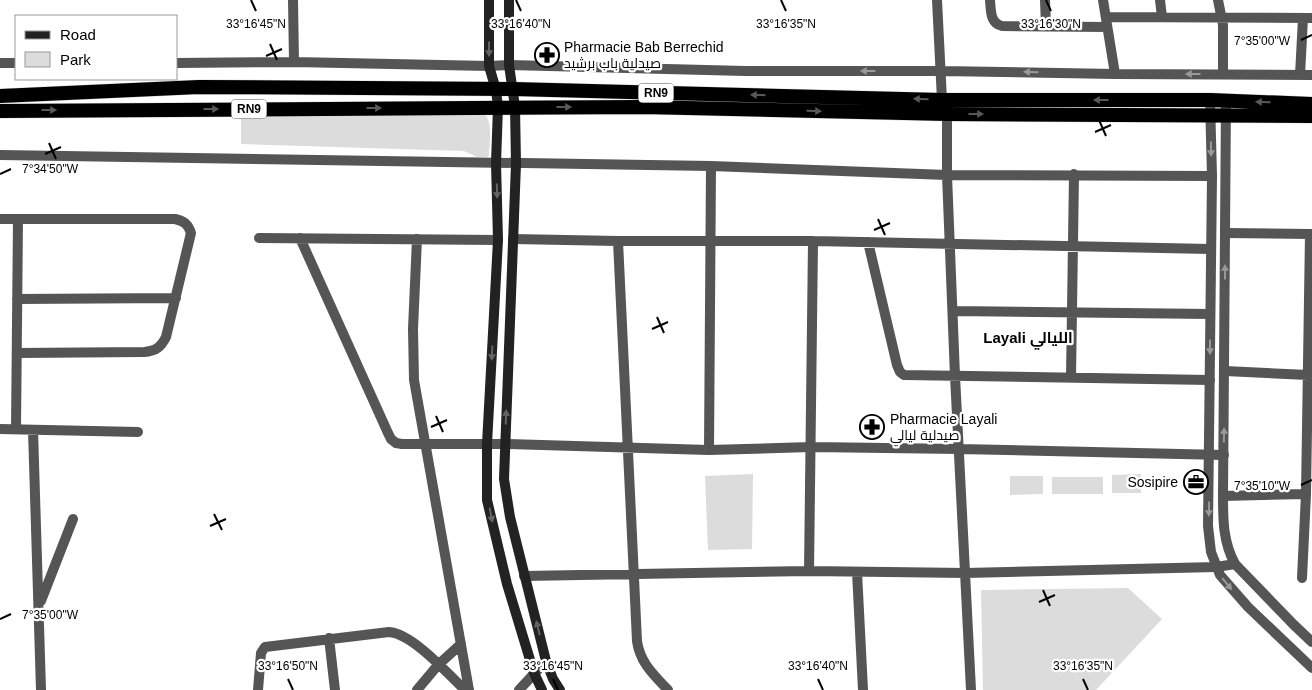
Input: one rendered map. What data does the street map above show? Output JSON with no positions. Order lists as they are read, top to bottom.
{
  "streets": {
    "highway": ["RN9"]
  },
  "districts": ["Layali الليالي"],
  "places": {
    "pharmacy": ["Pharmacie Bab Berrechid صيدلية باب برشيد", "Pharmacie Layali صيدلية ليالي"],
    "office": ["Sosipire"]
  },
  "legend": ["Road", "Park"],
  "coordinates": [
    "33°16'45\"N",
    "33°16'40\"N",
    "33°16'35\"N",
    "33°16'30\"N",
    "7°35'00\"W",
    "7°34'50\"W",
    "7°35'10\"W",
    "33°16'50\"N"
  ]
}
